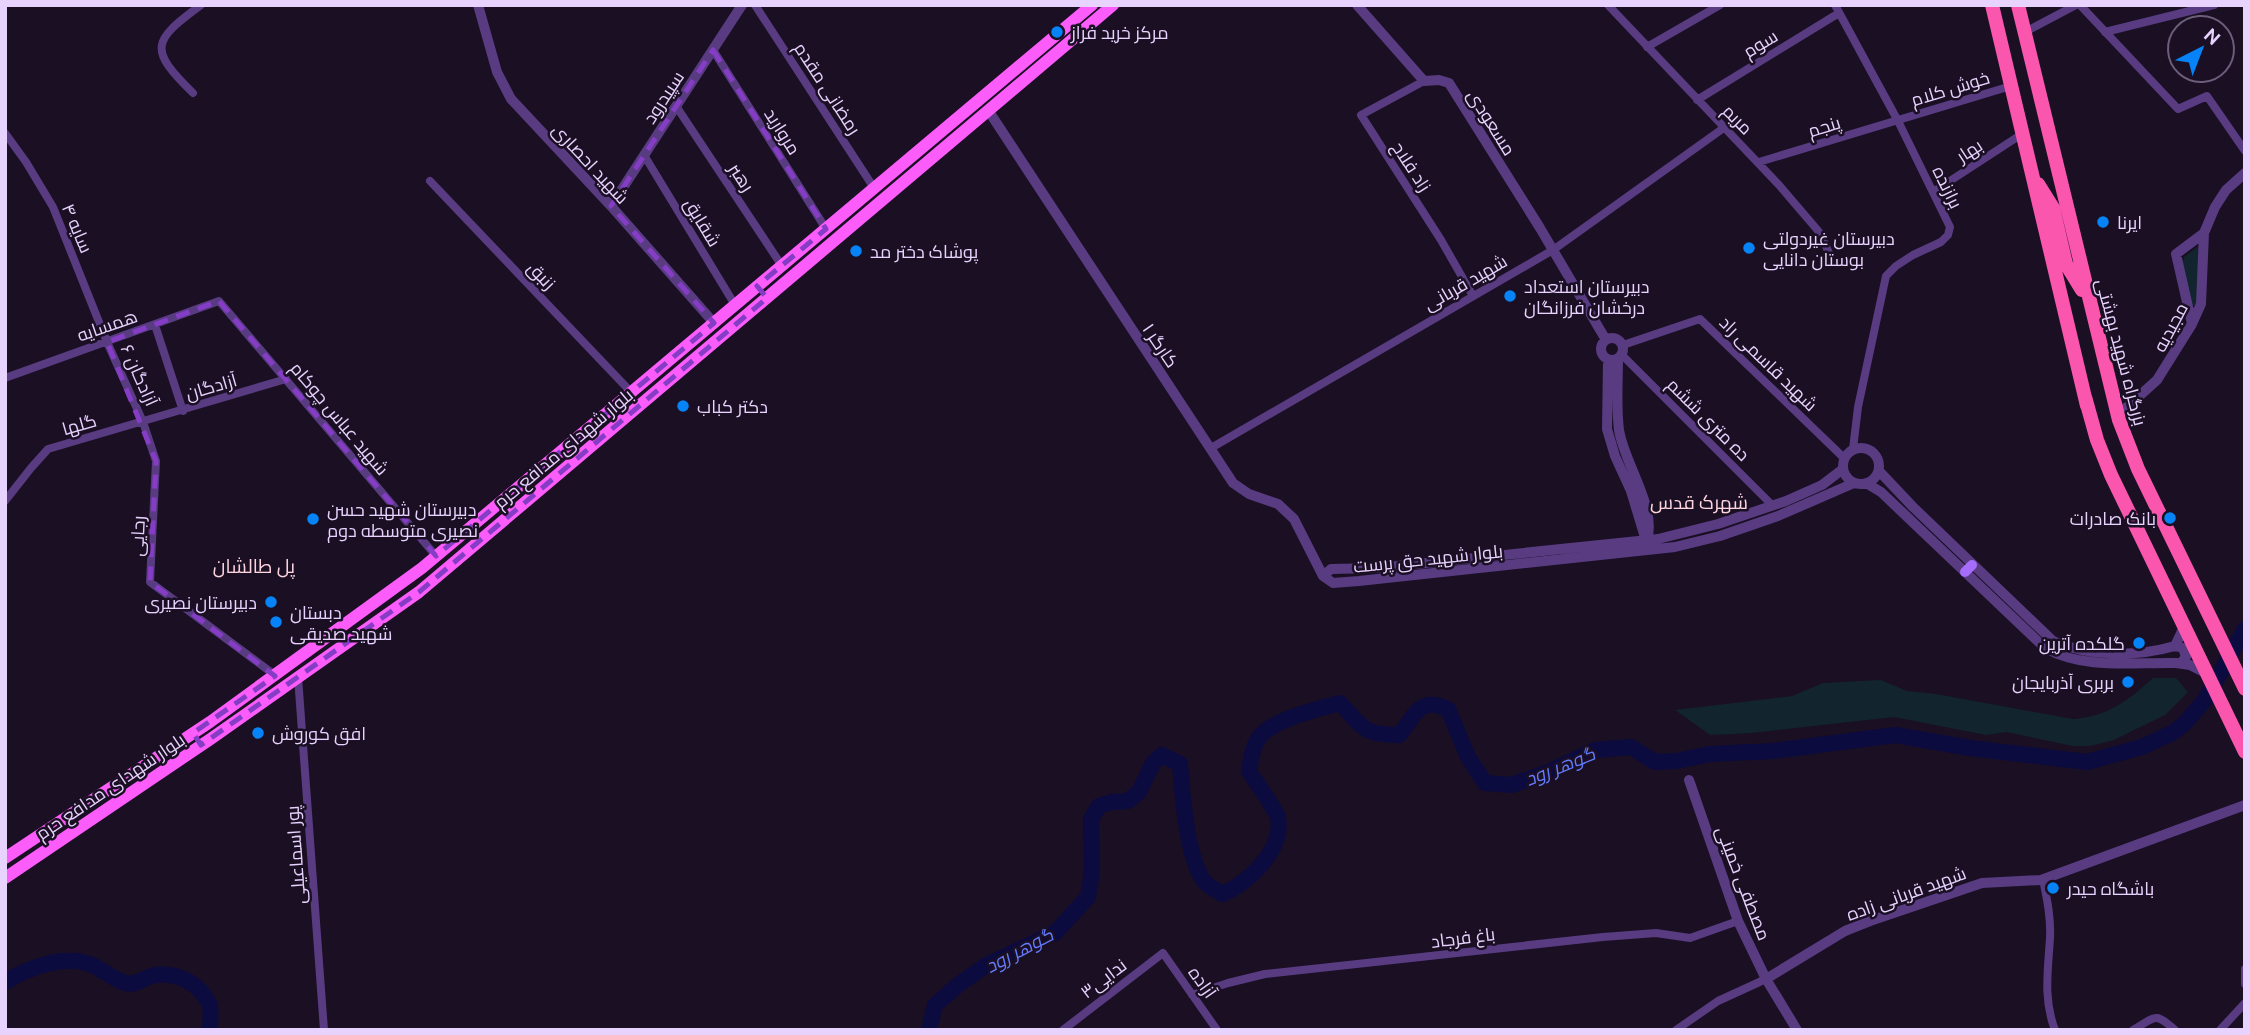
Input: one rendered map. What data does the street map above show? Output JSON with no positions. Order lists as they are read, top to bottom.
{
  "streets": {
    "highway": ["بزرگراه شهید بهشتی"],
    "main road": ["بلوار شهدای مدافع حرم"],
    "street": [
      "سوم",
      "رمضانی مقدم",
      "خوش کلام",
      "سپیدرود",
      "مریم",
      "مسعودی",
      "پنجم",
      "مروارید",
      "بهار",
      "شهید احصاری",
      "زاد فلاح",
      "رهبر",
      "برازنده",
      "شقایق",
      "سایه ۴",
      "زنبق",
      "شهید قربانی",
      "همسایه",
      "مجیدیه",
      "کارگر ۱",
      "شهید قاسمی راد",
      "آزادگان ۶",
      "آزادگان",
      "شهید عباس چوکام",
      "ده متری ششم",
      "گلها",
      "رجایی",
      "بلوار شهید حق پرست",
      "پور اسماعیلی",
      "مصطفی خمینی",
      "شهید قربانی زاده",
      "باغ فرجاد",
      "ندایی۳",
      "آزاده"
    ]
  },
  "crossings": [
    ["سوم", "مریم"],
    ["سوم", "برازنده"],
    ["رمضانی مقدم", "بلوار شهدای مدافع حرم"],
    ["خوش کلام", "پنجم"],
    ["خوش کلام", "برازنده"],
    ["خوش کلام", "بزرگراه شهید بهشتی"],
    ["سپیدرود", "مروارید"],
    ["سپیدرود", "شهید احصاری"],
    ["سپیدرود", "رهبر"],
    ["سپیدرود", "شقایق"],
    ["مریم", "پنجم"],
    ["مریم", "شهید قربانی"],
    ["مسعودی", "زاد فلاح"],
    ["مسعودی", "شهید قربانی"],
    ["پنجم", "برازنده"],
    ["مروارید", "بلوار شهدای مدافع حرم"],
    ["بهار", "برازنده"],
    ["بهار", "بزرگراه شهید بهشتی"],
    ["شهید احصاری", "بلوار شهدای مدافع حرم"],
    ["زاد فلاح", "شهید قربانی"],
    ["رهبر", "بلوار شهدای مدافع حرم"],
    ["برازنده", "شهید قاسمی راد"],
    ["برازنده", "بلوار شهید حق پرست"],
    ["شقایق", "بلوار شهدای مدافع حرم"],
    ["سایه ۴", "همسایه"],
    ["سایه ۴", "آزادگان ۶"],
    ["زنبق", "بلوار شهدای مدافع حرم"],
    ["شهید قربانی", "کارگر ۱"],
    ["همسایه", "آزادگان ۶"],
    ["همسایه", "شهید عباس چوکام"],
    ["مجیدیه", "بزرگراه شهید بهشتی"],
    ["کارگر ۱", "بلوار شهدای مدافع حرم"],
    ["کارگر ۱", "بلوار شهید حق پرست"],
    ["شهید قاسمی راد", "ده متری ششم"],
    ["شهید قاسمی راد", "بلوار شهید حق پرست"],
    ["آزادگان ۶", "آزادگان"],
    ["آزادگان ۶", "گلها"],
    ["آزادگان ۶", "رجایی"],
    ["آزادگان", "شهید عباس چوکام"],
    ["آزادگان", "گلها"],
    ["آزادگان", "رجایی"],
    ["شهید عباس چوکام", "بلوار شهدای مدافع حرم"],
    ["ده متری ششم", "بلوار شهید حق پرست"],
    ["گلها", "رجایی"],
    ["بلوار شهدای مدافع حرم", "رجایی"],
    ["بلوار شهدای مدافع حرم", "پور اسماعیلی"],
    ["مصطفی خمینی", "شهید قربانی زاده"],
    ["مصطفی خمینی", "باغ فرجاد"],
    ["باغ فرجاد", "آزاده"],
    ["ندایی۳", "آزاده"]
  ],
  "districts": ["شهرک قدس", "پل طالشان"],
  "water": ["گوهر رود"],
  "places": [
    "مرکز خرید فراز",
    "ایرنا",
    "دبیرستان غیردولتی بوستان دانایی",
    "پوشاک دختر مد",
    "دبیرستان استعداد درخشان فرزانگان",
    "دکتر کباب",
    "بانک صادرات",
    "دبیرستان شهید حسن نصیری متوسطه دوم",
    "دبیرستان نصیری",
    "دبستان شهید صدیقی",
    "گلکده آترین",
    "بربری آذربایجان",
    "افق کوروش",
    "باشگاه حیدر"
  ],
  "north": "top right"
}
